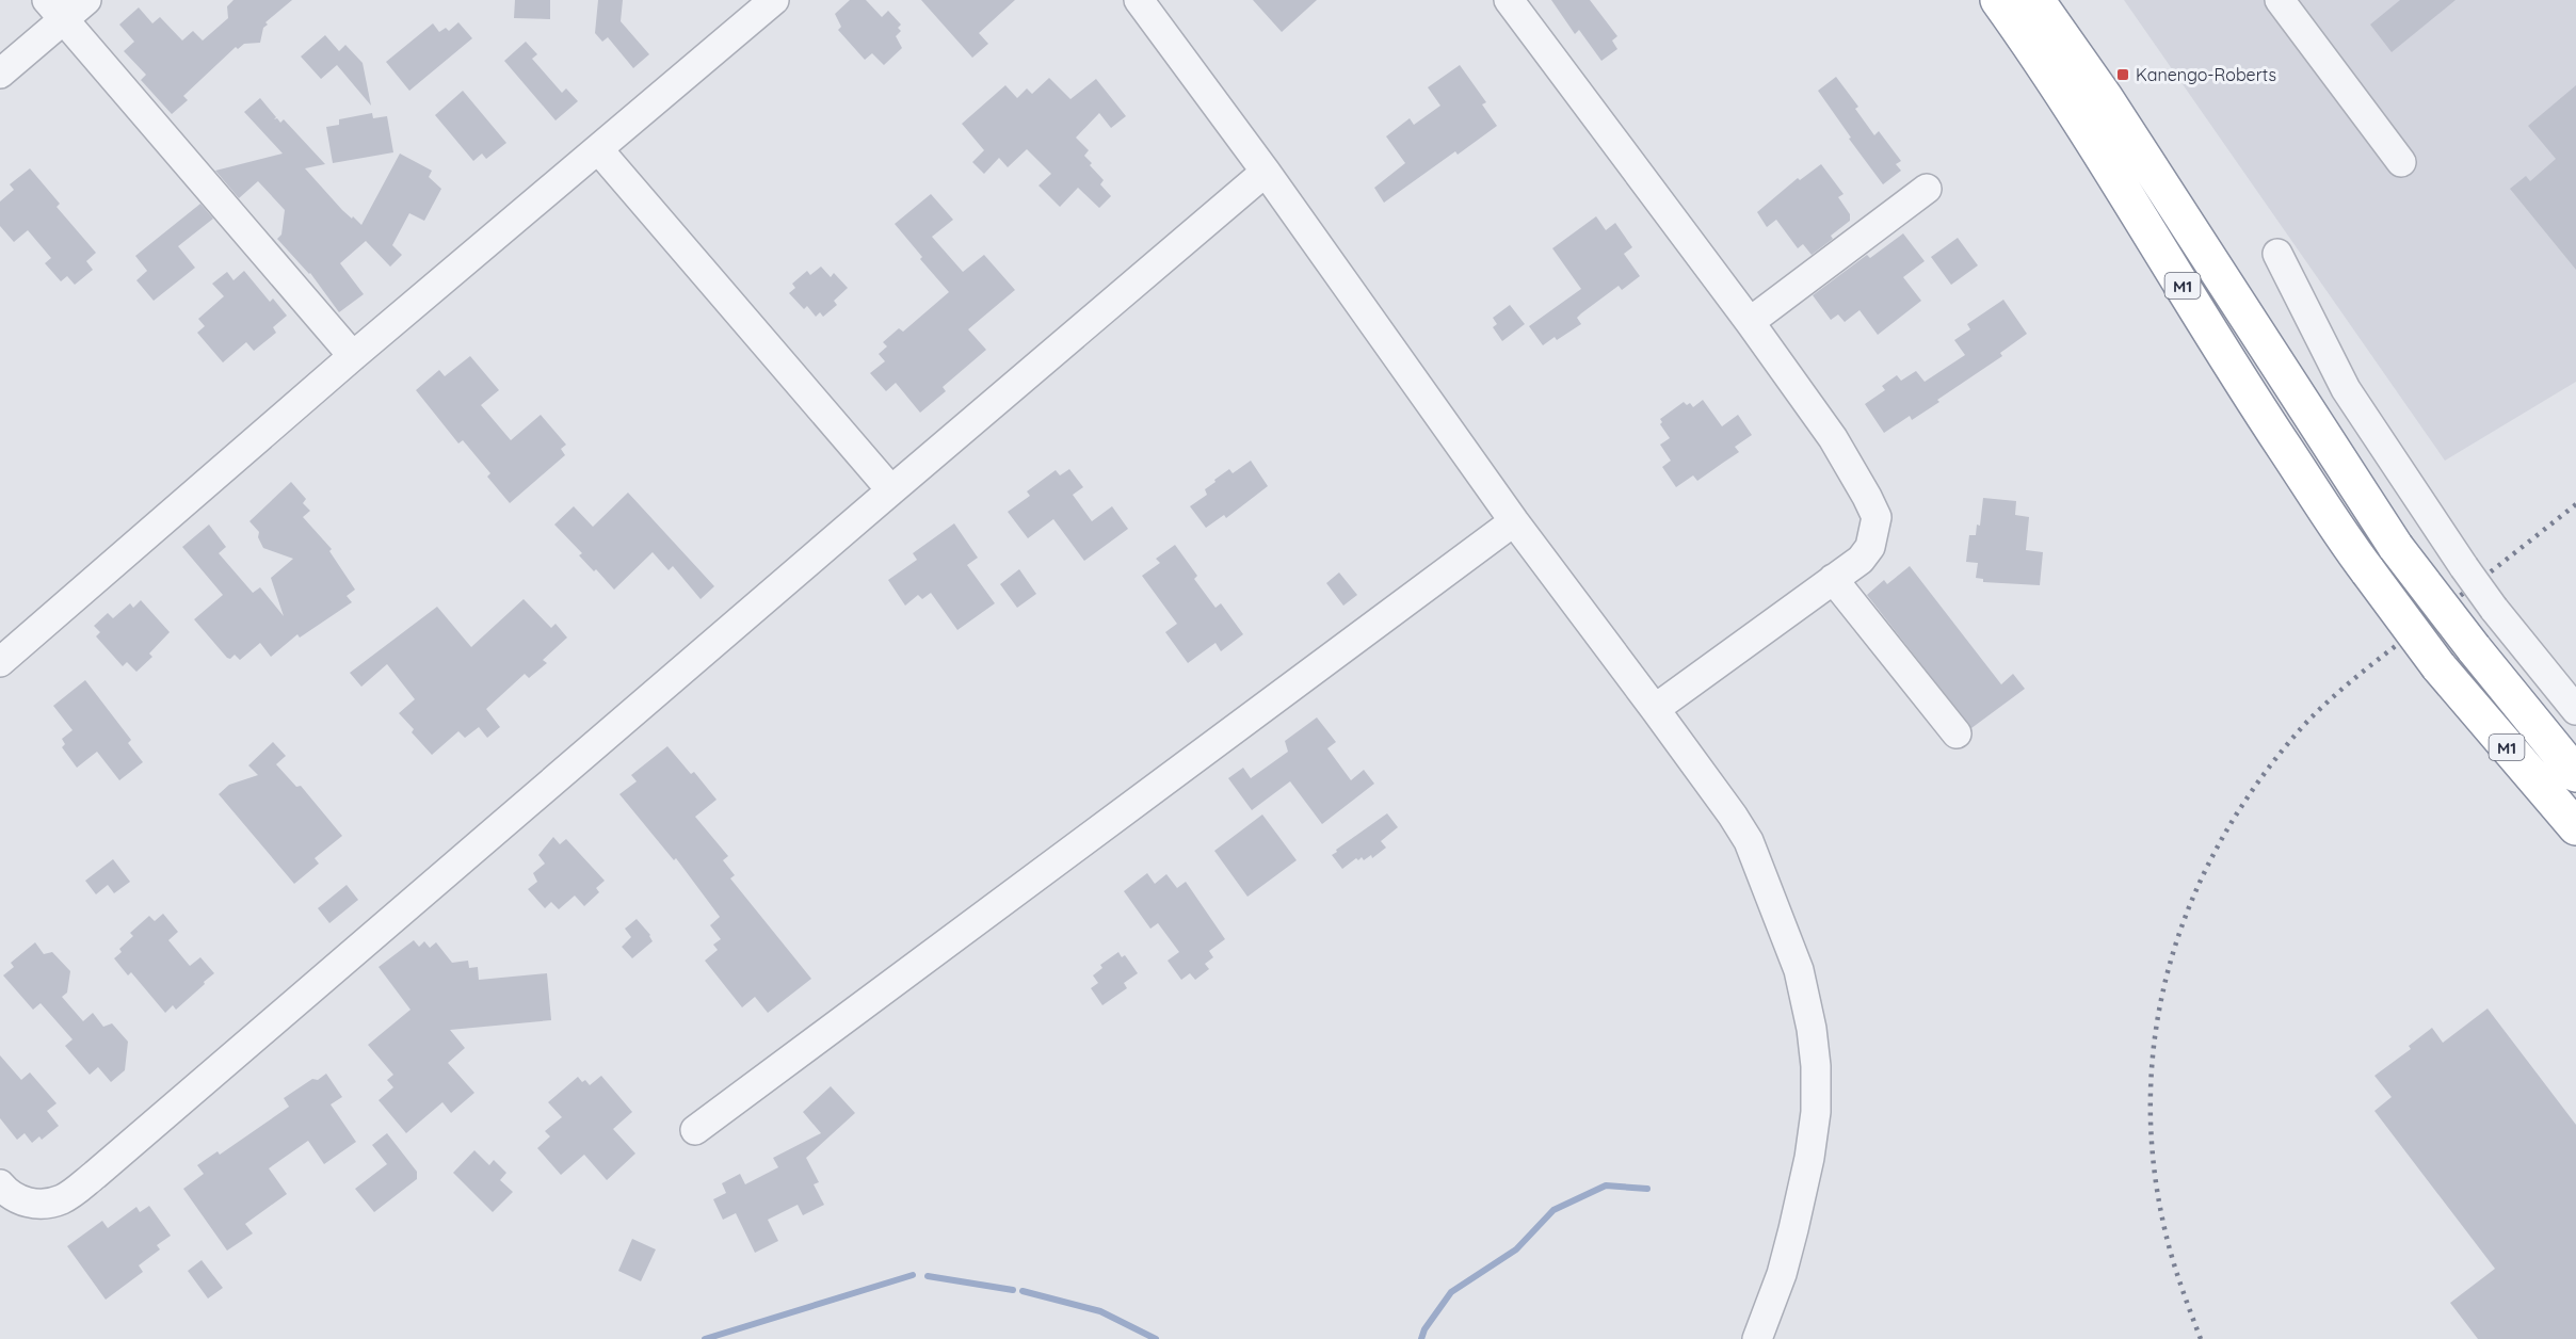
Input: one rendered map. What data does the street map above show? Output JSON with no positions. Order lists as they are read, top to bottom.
{
  "streets": {
    "highway": ["M1"]
  },
  "places": {
    "transit": ["Kanengo-Roberts"]
  }
}
